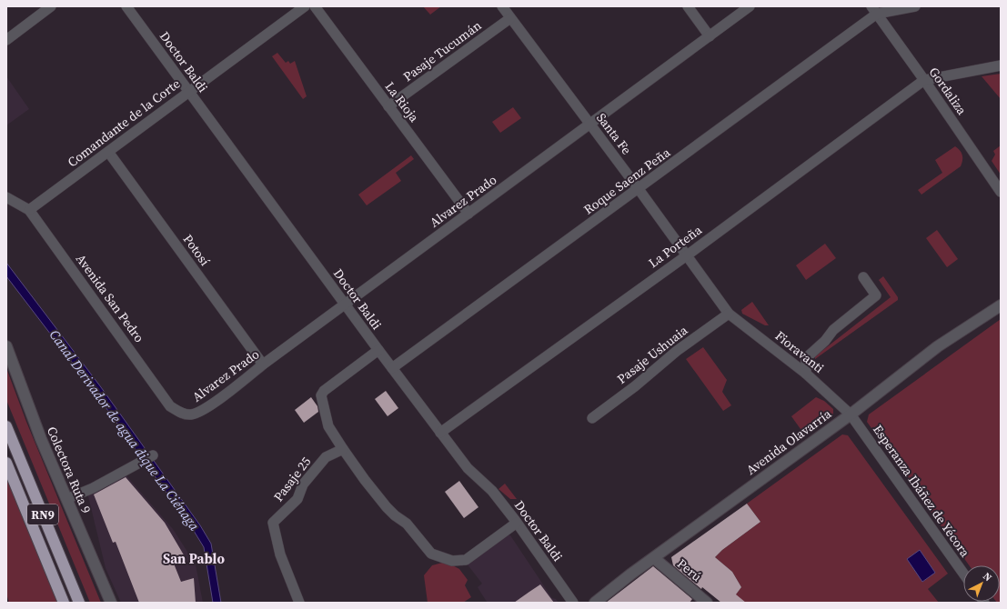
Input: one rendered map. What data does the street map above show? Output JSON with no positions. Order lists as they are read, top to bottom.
{
  "streets": {
    "highway": ["RN9"],
    "street": [
      "Pasaje Tucumán",
      "Doctor Baldi",
      "Gordaliza",
      "La Rioja",
      "Comandante de la Corte",
      "Santa Fe",
      "Roque Saenz Peña",
      "Alvarez Prado",
      "La Porteña",
      "Potosí",
      "Avenida San Pedro",
      "Fioravanti",
      "Pasaje Ushuaia",
      "Avenida Olavarría",
      "Colectora Ruta 9",
      "Pasaje 25",
      "Esperanza Ibáñez de Yécora",
      "Perú"
    ]
  },
  "crossings": [
    ["Pasaje Tucumán", "La Rioja"],
    ["Pasaje Tucumán", "Santa Fe"],
    ["Doctor Baldi", "Comandante de la Corte"],
    ["Doctor Baldi", "Roque Saenz Peña"],
    ["Doctor Baldi", "Alvarez Prado"],
    ["Doctor Baldi", "La Porteña"],
    ["Gordaliza", "Roque Saenz Peña"],
    ["Gordaliza", "La Porteña"],
    ["La Rioja", "Alvarez Prado"],
    ["Comandante de la Corte", "Potosí"],
    ["Comandante de la Corte", "Avenida San Pedro"],
    ["Santa Fe", "Roque Saenz Peña"],
    ["Santa Fe", "Alvarez Prado"],
    ["Santa Fe", "La Porteña"],
    ["Santa Fe", "Fioravanti"],
    ["Santa Fe", "Pasaje Ushuaia"],
    ["Alvarez Prado", "Potosí"],
    ["Alvarez Prado", "Avenida San Pedro"],
    ["Fioravanti", "Pasaje Ushuaia"],
    ["Fioravanti", "Avenida Olavarría"],
    ["Fioravanti", "Esperanza Ibáñez de Yécora"],
    ["Avenida Olavarría", "Esperanza Ibáñez de Yécora"],
    ["Avenida Olavarría", "Perú"]
  ],
  "districts": ["San Pablo"],
  "water": ["Canal Derivador de agua dique La Ciénaga"],
  "north": "top right"
}
